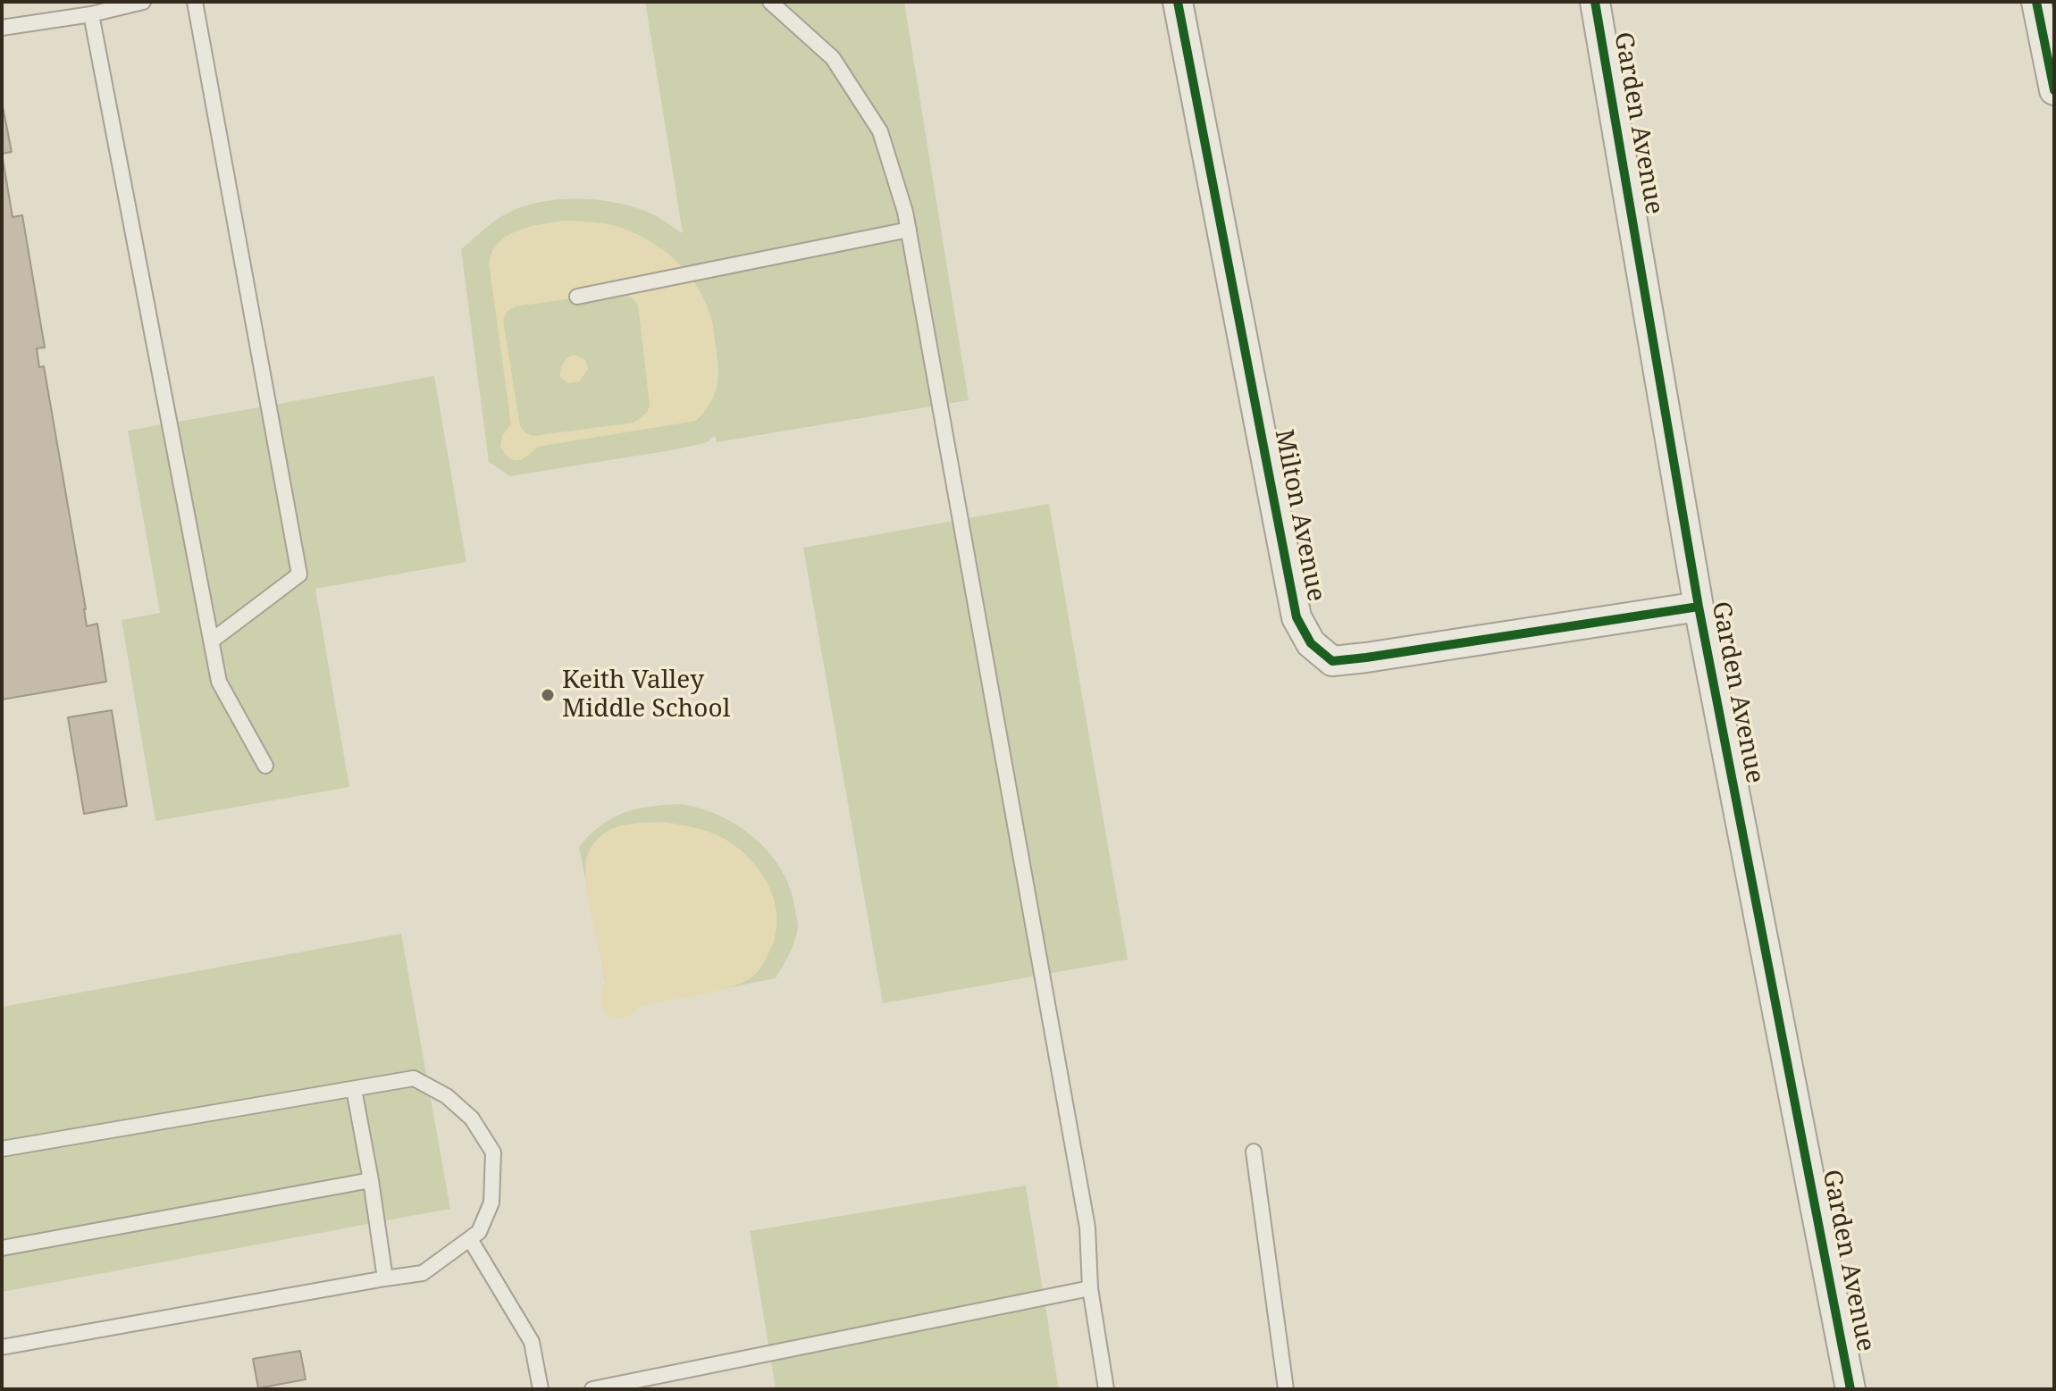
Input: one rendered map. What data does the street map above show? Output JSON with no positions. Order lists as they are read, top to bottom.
{
  "streets": {
    "street": ["Garden Avenue", "Milton Avenue"]
  },
  "crossings": [
    ["Garden Avenue", "Milton Avenue"]
  ],
  "places": ["Keith Valley Middle School"]
}
